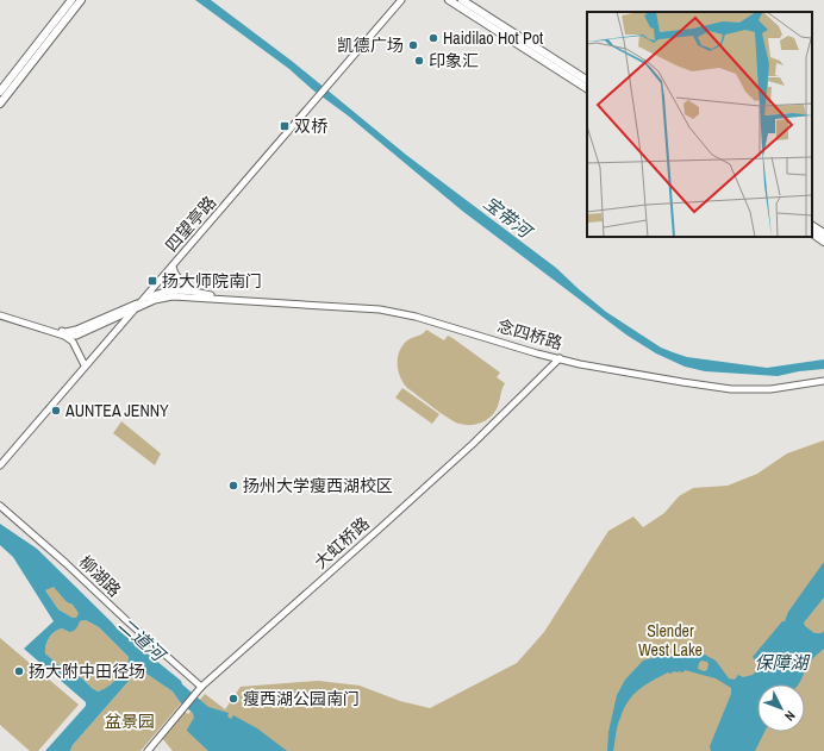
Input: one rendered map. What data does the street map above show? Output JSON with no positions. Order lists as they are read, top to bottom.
{
  "streets": {
    "street": [
      "四望亭路",
      "念四桥路",
      "大虹桥路",
      "柳湖路"
    ]
  },
  "crossings": [
    ["四望亭路", "念四桥路"],
    ["念四桥路", "大虹桥路"],
    ["大虹桥路", "柳湖路"]
  ],
  "water": ["宝带河", "二道河", "保障湖"],
  "parks": ["Slender West Lake", "盆景园"],
  "places": {
    "other": [
      "Haidilao Hot Pot",
      "凯德广场",
      "印象汇",
      "AUNTEA JENNY",
      "扬州大学瘦西湖校区",
      "扬大附中田径场",
      "瘦西湖公园南门"
    ],
    "transit": ["双桥", "扬大师院南门"]
  },
  "north": "bottom right"
}
